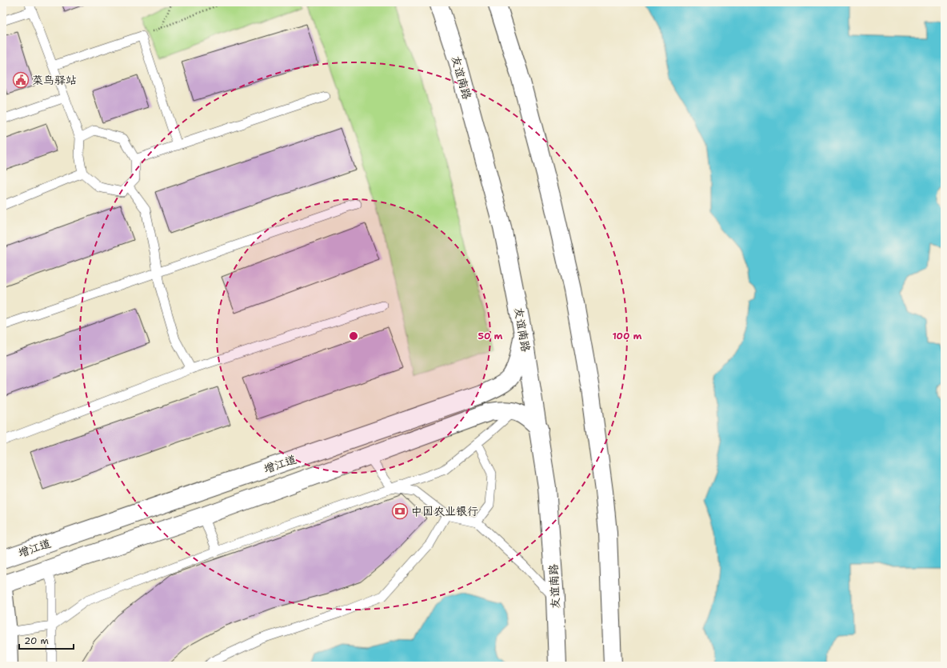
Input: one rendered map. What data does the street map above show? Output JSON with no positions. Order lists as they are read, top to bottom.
{
  "streets": {
    "main road": ["友谊南路", "增江道"]
  },
  "crossings": [
    ["友谊南路", "增江道"]
  ],
  "places": {
    "public building": ["菜鸟驿站"],
    "bank": ["中国农业银行"]
  },
  "scale_bar": "20 m",
  "rings": ["50 m", "100 m"]
}
